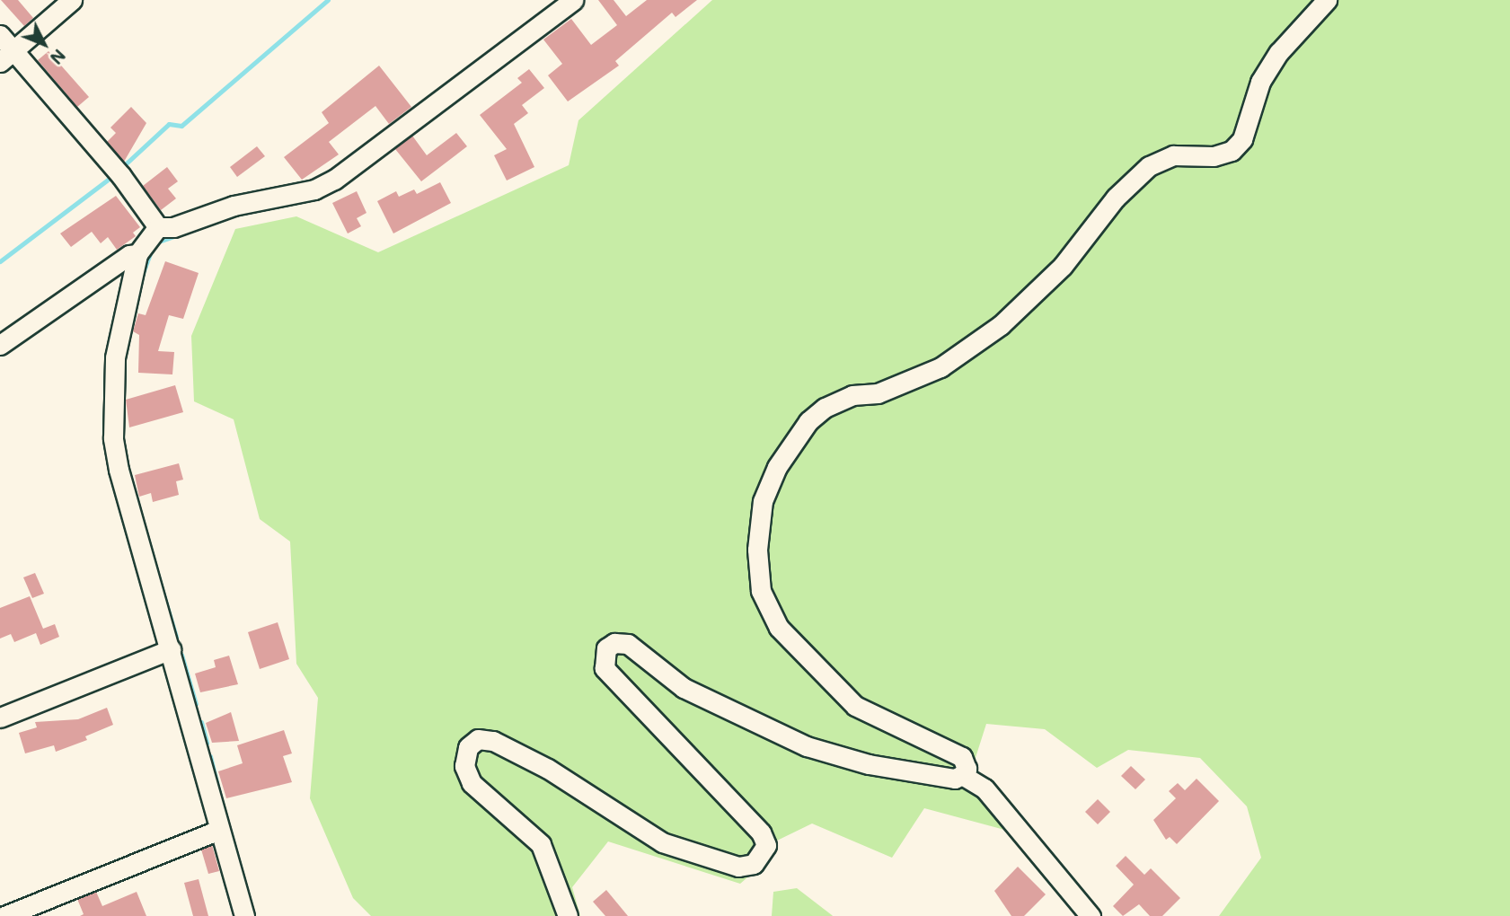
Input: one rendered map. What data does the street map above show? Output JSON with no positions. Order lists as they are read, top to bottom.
{
  "north": "bottom right"
}
